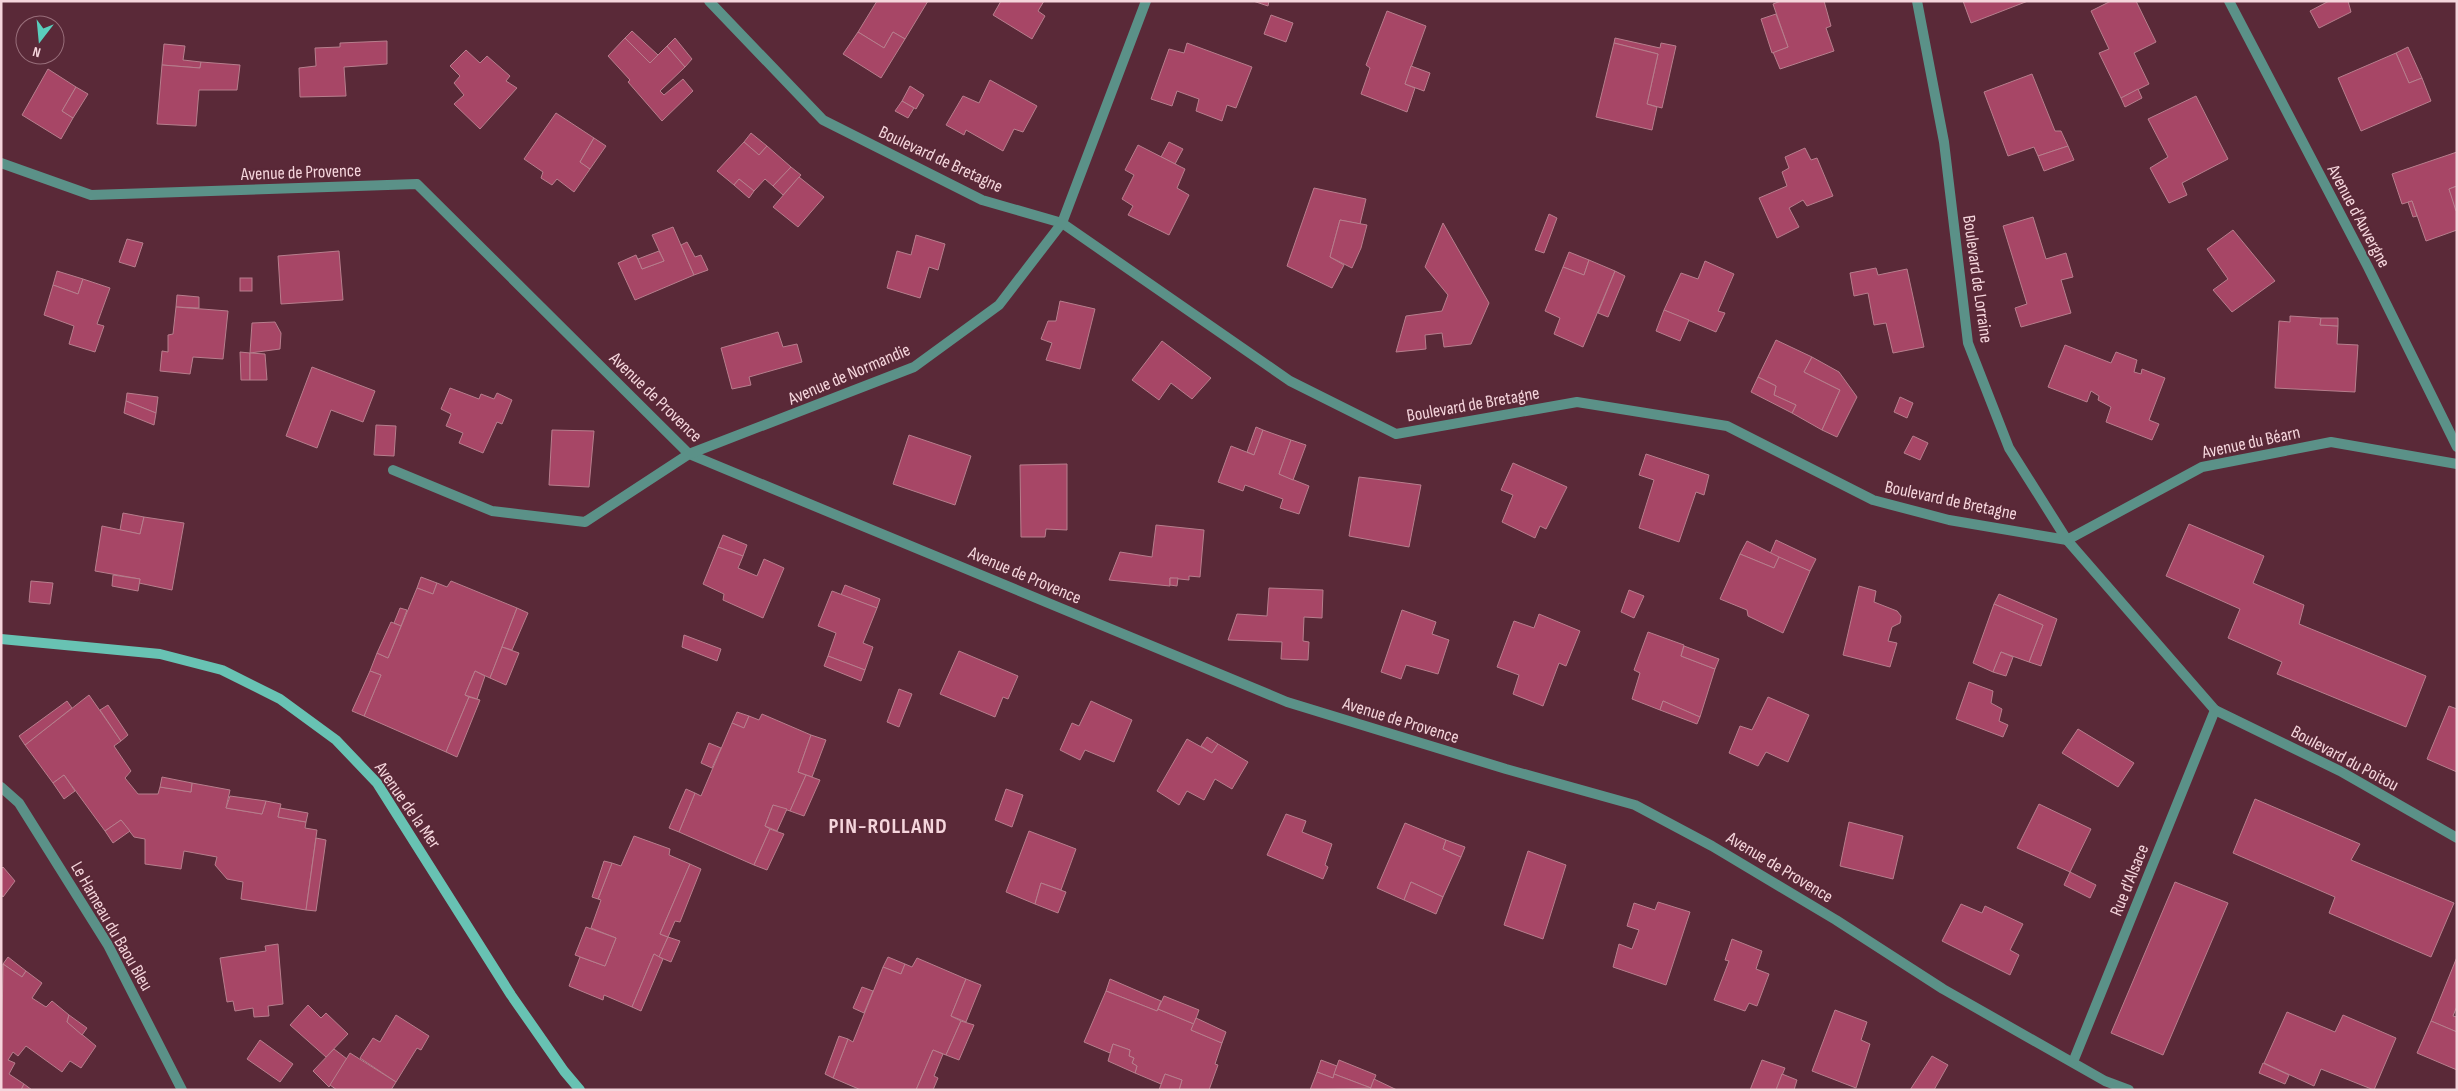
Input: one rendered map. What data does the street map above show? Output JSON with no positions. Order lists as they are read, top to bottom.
{
  "streets": {
    "street": [
      "Boulevard de Bretagne",
      "Avenue de Provence",
      "Avenue d'Auvergne",
      "Boulevard de Lorraine",
      "Avenue de Normandie",
      "Avenue du Béarn",
      "Boulevard du Poitou",
      "Avenue de la Mer",
      "Rue d'Alsace",
      "Le Hameau du Baou Bleu"
    ]
  },
  "crossings": [
    ["Boulevard de Bretagne", "Boulevard de Lorraine"],
    ["Boulevard de Bretagne", "Avenue de Normandie"],
    ["Boulevard de Bretagne", "Avenue du Béarn"],
    ["Avenue de Provence", "Avenue de Normandie"],
    ["Avenue de Provence", "Rue d'Alsace"],
    ["Boulevard de Lorraine", "Avenue du Béarn"],
    ["Boulevard du Poitou", "Rue d'Alsace"]
  ],
  "districts": ["PIN-ROLLAND"],
  "north": "bottom"
}
